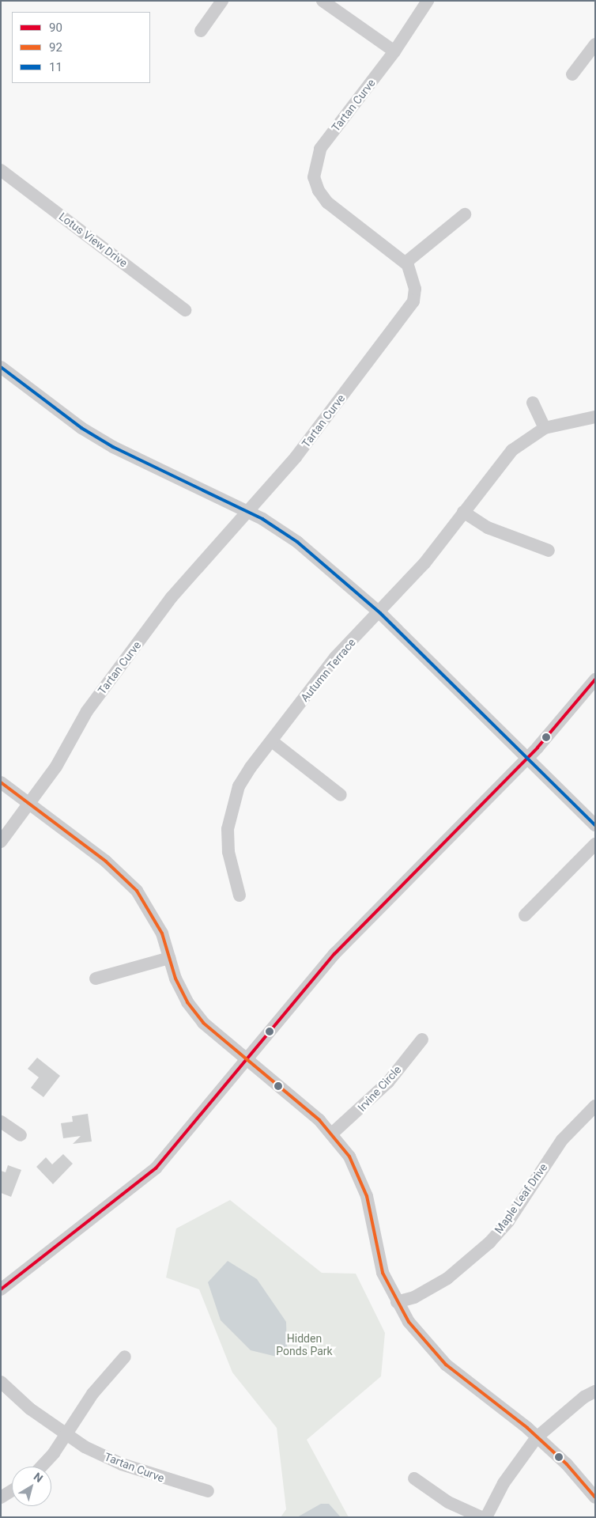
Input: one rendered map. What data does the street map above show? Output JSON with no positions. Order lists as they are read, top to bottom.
{
  "streets": {
    "street": [
      "Tartan Curve",
      "Lotus View Drive",
      "Autumn Terrace",
      "Irvine Circle",
      "Maple Leaf Drive"
    ]
  },
  "parks": ["Hidden Ponds Park"],
  "lines": ["transit line 11", "transit line 90", "transit line 92"],
  "legend": ["90", "92", "11"],
  "north": "top right"
}
